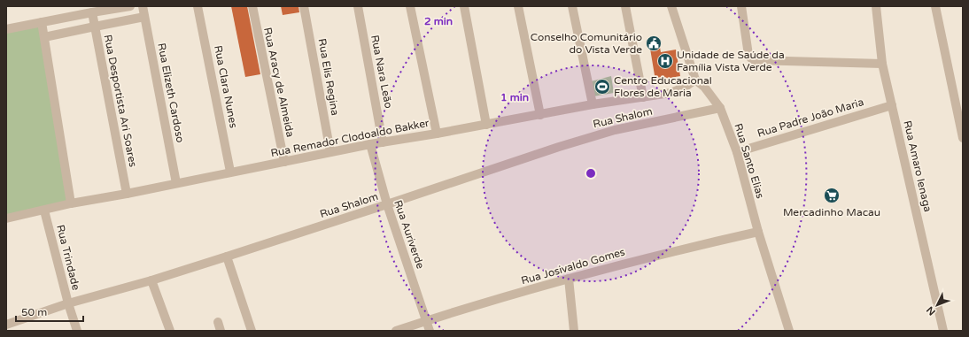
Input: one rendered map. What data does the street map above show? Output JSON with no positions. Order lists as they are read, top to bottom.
{
  "streets": {
    "street": [
      "Rua Nara Leão",
      "Rua Elis Regina",
      "Rua Aracy de Almeida",
      "Rua Clara Nunes",
      "Rua Elizeth Cardoso",
      "Rua Desportista Ari Soares",
      "Rua Shalom",
      "Rua Padre João Maria",
      "Rua Remador Clodoaldo Bakker",
      "Rua Santo Elias",
      "Rua Amaro Ienaga",
      "Rua Auriverde",
      "Rua Trindade",
      "Rua Josivaldo Gomes"
    ]
  },
  "crossings": [
    ["Rua Nara Leão", "Rua Remador Clodoaldo Bakker"],
    ["Rua Elis Regina", "Rua Remador Clodoaldo Bakker"],
    ["Rua Aracy de Almeida", "Rua Remador Clodoaldo Bakker"],
    ["Rua Clara Nunes", "Rua Remador Clodoaldo Bakker"],
    ["Rua Elizeth Cardoso", "Rua Remador Clodoaldo Bakker"],
    ["Rua Desportista Ari Soares", "Rua Remador Clodoaldo Bakker"],
    ["Rua Shalom", "Rua Santo Elias"],
    ["Rua Shalom", "Rua Auriverde"],
    ["Rua Shalom", "Rua Trindade"],
    ["Rua Padre João Maria", "Rua Santo Elias"],
    ["Rua Padre João Maria", "Rua Amaro Ienaga"],
    ["Rua Remador Clodoaldo Bakker", "Rua Santo Elias"],
    ["Rua Remador Clodoaldo Bakker", "Rua Auriverde"],
    ["Rua Remador Clodoaldo Bakker", "Rua Trindade"],
    ["Rua Santo Elias", "Rua Josivaldo Gomes"],
    ["Rua Auriverde", "Rua Josivaldo Gomes"]
  ],
  "places": {
    "public building": ["Conselho Comunitário do Vista Verde"],
    "hospital": ["Unidade de Saúde da Família Vista Verde"],
    "sports": ["Centro Educacional Flores de Maria"],
    "supermarket": ["Mercadinho Macau"]
  },
  "scale_bar": "50 m",
  "north": "bottom left",
  "rings": ["2 min", "1 min"]
}
